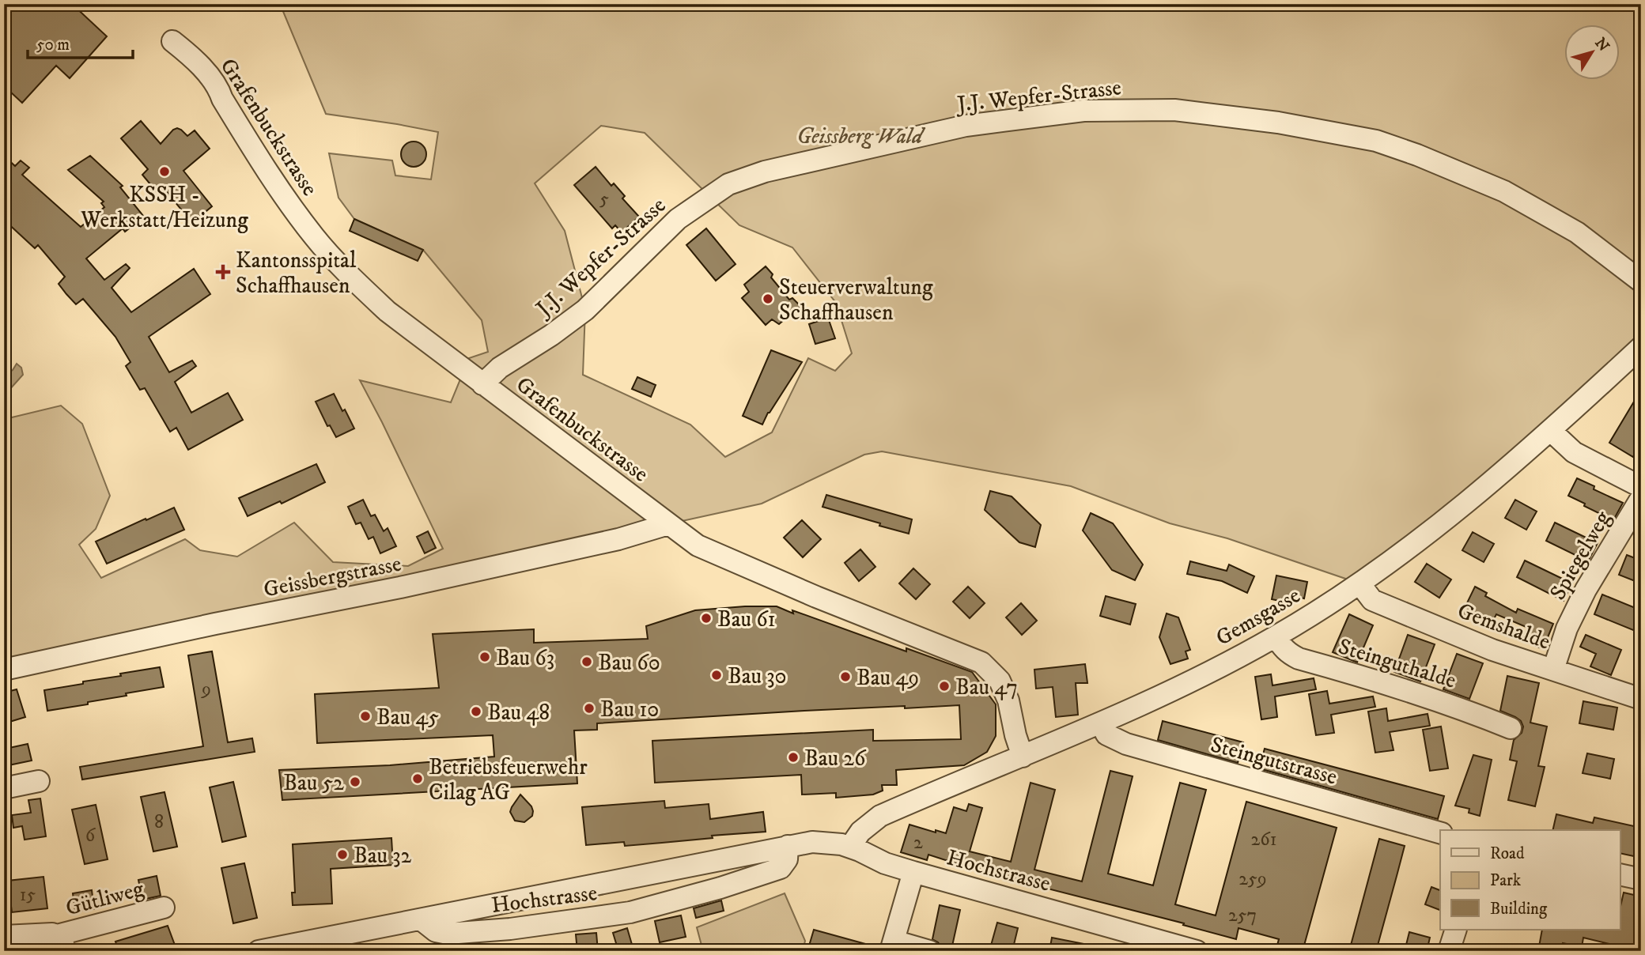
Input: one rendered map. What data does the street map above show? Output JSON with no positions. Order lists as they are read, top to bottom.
{
  "streets": {
    "street": [
      "J.J. Wepfer-Strasse",
      "Grafenbuckstrasse",
      "Spiegelweg",
      "Geissbergstrasse",
      "Gemsgasse",
      "Gemshalde",
      "Steinguthalde",
      "Steingutstrasse",
      "Hochstrasse",
      "Gütliweg"
    ]
  },
  "crossings": [
    ["J.J. Wepfer-Strasse", "Grafenbuckstrasse"],
    ["Grafenbuckstrasse", "Geissbergstrasse"],
    ["Grafenbuckstrasse", "Gemsgasse"],
    ["Spiegelweg", "Gemshalde"],
    ["Gemsgasse", "Gemshalde"],
    ["Gemsgasse", "Steinguthalde"],
    ["Gemsgasse", "Steingutstrasse"],
    ["Gemsgasse", "Hochstrasse"]
  ],
  "parks": ["Geissberg Wald"],
  "places": {
    "other": [
      "KSSH - Werkstatt/Heizung",
      "Steuerverwaltung Schaffhausen",
      "Bau 61",
      "Bau 63",
      "Bau 60",
      "Bau 30",
      "Bau 49",
      "Bau 47",
      "Bau 10",
      "Bau 48",
      "Bau 45",
      "Bau 26",
      "Betriebsfeuerwehr Cilag AG",
      "Bau 52",
      "Bau 32"
    ],
    "health": ["Kantonsspital Schaffhausen"]
  },
  "house_numbers": [
    "5",
    "9",
    "8",
    "6",
    "261",
    "2",
    "259",
    "15",
    "257"
  ],
  "legend": ["Road", "Park", "Building"],
  "scale_bar": "50 m",
  "north": "top right"
}
